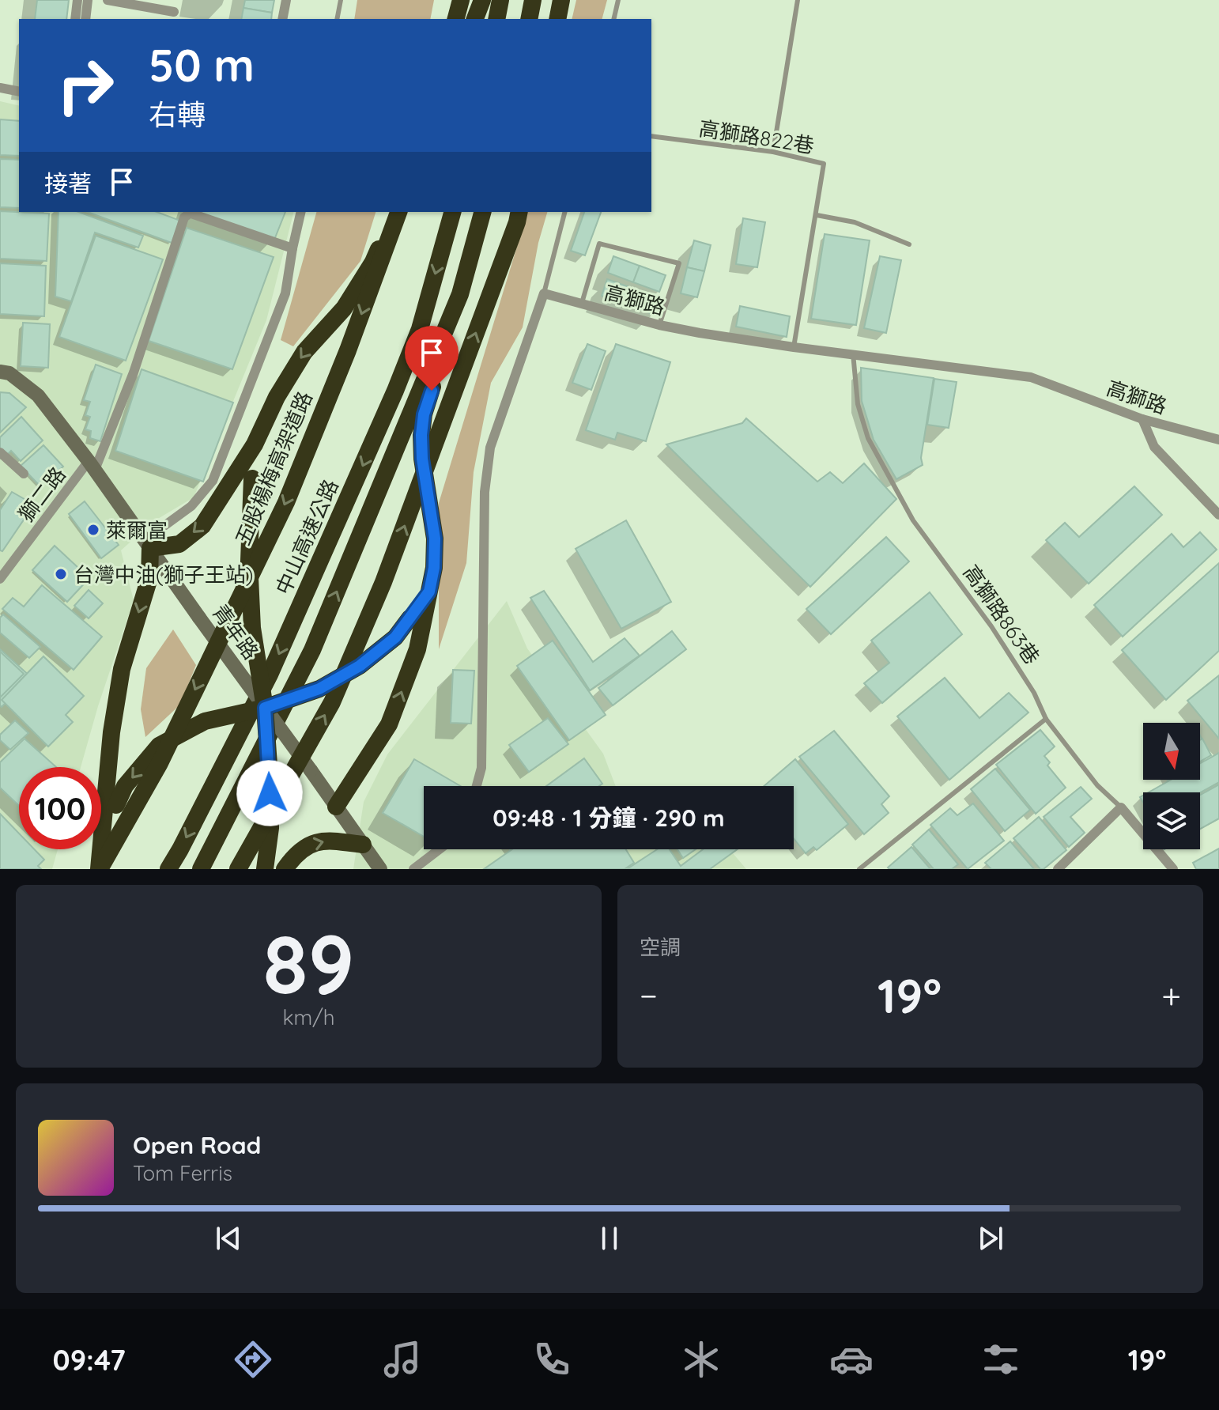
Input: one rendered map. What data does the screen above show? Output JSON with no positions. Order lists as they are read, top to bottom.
{
  "streets": {
    "highway": ["五股楊梅高架道路", "中山高速公路"],
    "street": [
      "高獅路",
      "獅二路",
      "高獅路863巷",
      "青年路"
    ],
    "lane": ["高獅路822巷"]
  },
  "crossings": [
    ["高獅路822巷", "高獅路"],
    ["高獅路", "高獅路863巷"],
    ["獅二路", "青年路"]
  ],
  "places": ["萊爾富", "台灣中油(獅子王站)"],
  "north": "bottom",
  "page": {
    "turn": ["50 m", "右轉"],
    "then": "接著",
    "limit": "100",
    "trip": "09:48 · 1 分鐘 · 290 m",
    "tile": [
      ["89", "km/h"],
      "空調"
    ],
    "heat": ["−", "19°", "+"],
    "song": ["Open Road", "Tom Ferris"],
    "tabs": ["09:47", "19°"]
  }
}
